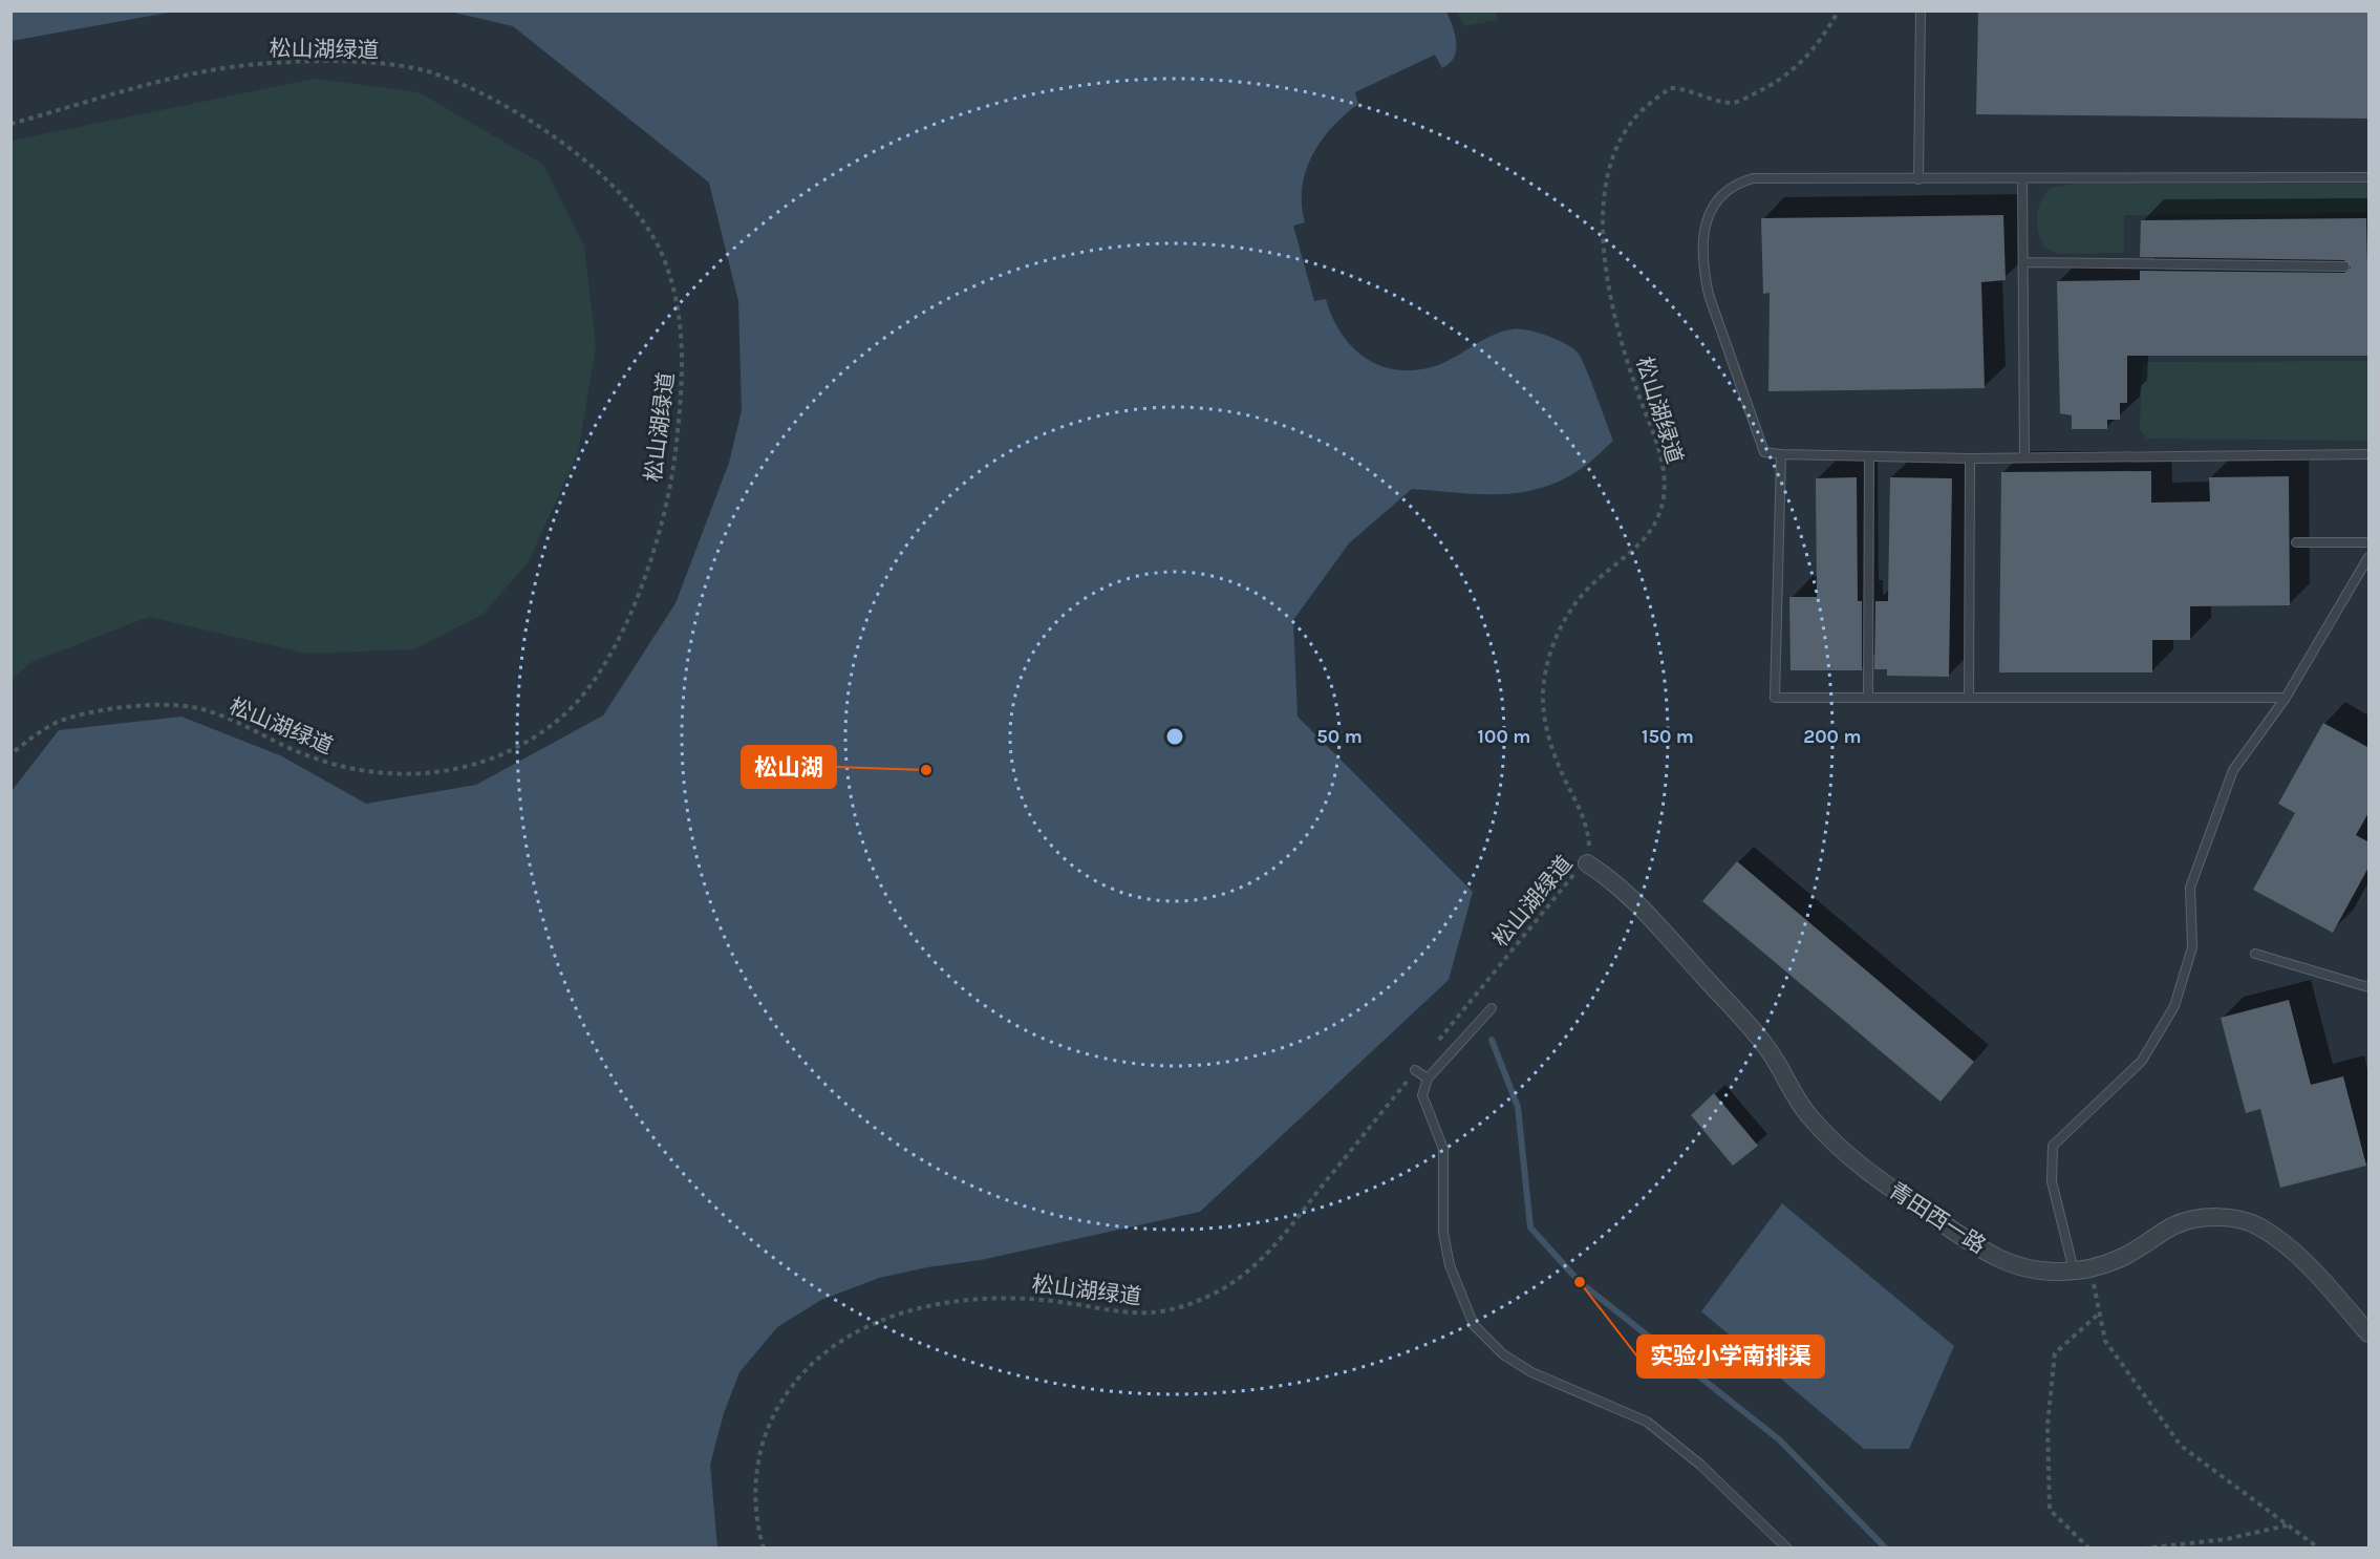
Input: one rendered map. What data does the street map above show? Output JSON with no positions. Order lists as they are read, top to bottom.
{
  "streets": {
    "street": ["青田西一路"],
    "path": ["松山湖绿道"]
  },
  "crossings": [
    ["松山湖绿道", "青田西一路"]
  ],
  "places": ["松山湖", "实验小学南排渠"],
  "rings": [
    "50 m",
    "100 m",
    "150 m",
    "200 m"
  ]
}
